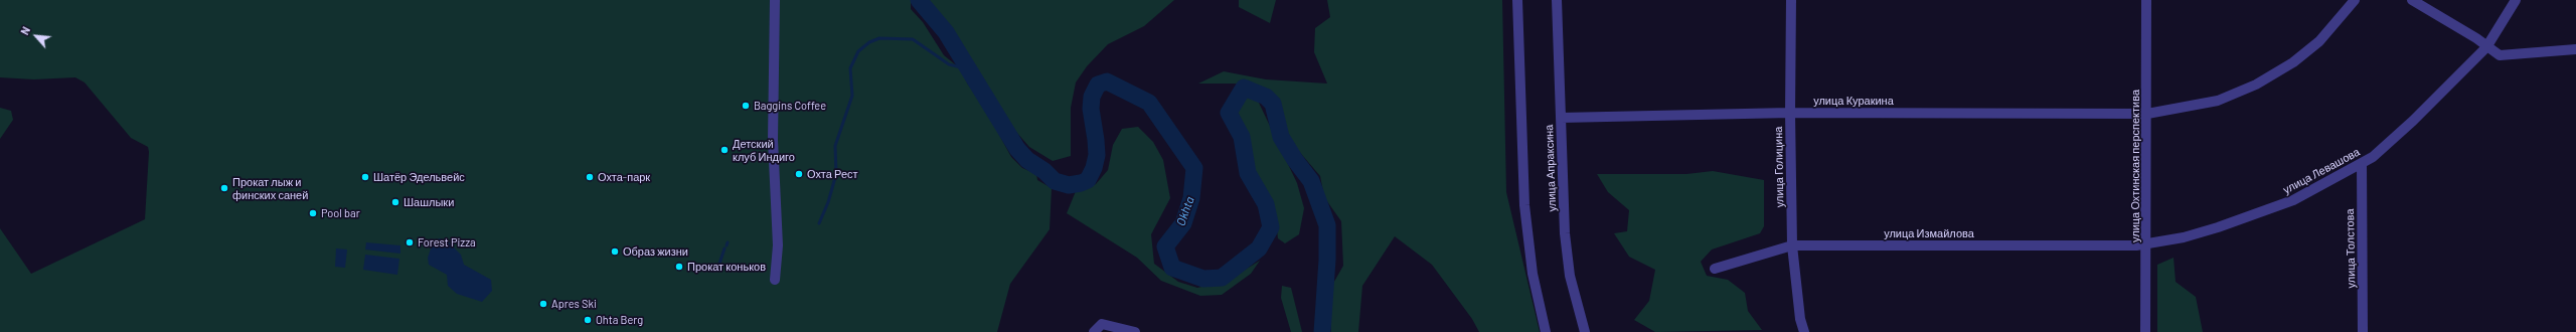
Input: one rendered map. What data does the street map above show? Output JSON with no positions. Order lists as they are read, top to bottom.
{
  "streets": {
    "street": [
      "улица Куракина",
      "улица Охтинская перспектива",
      "улица Голицина",
      "улица Апраксина",
      "улица Левашова",
      "улица Измайлова",
      "улица Толстова"
    ]
  },
  "crossings": [
    ["улица Куракина", "улица Охтинская перспектива"],
    ["улица Куракина", "улица Голицина"],
    ["улица Куракина", "улица Апраксина"],
    ["улица Охтинская перспектива", "улица Левашова"],
    ["улица Охтинская перспектива", "улица Измайлова"],
    ["улица Голицина", "улица Измайлова"],
    ["улица Левашова", "улица Измайлова"],
    ["улица Левашова", "улица Толстова"]
  ],
  "water": ["Okhta"],
  "places": [
    "Baggins Coffee",
    "Детский клуб Индиго",
    "Охта Рест",
    "Шатёр Эдельвейс",
    "Охта-парк",
    "Прокат лыж и финских саней",
    "Шашлыки",
    "Pool bar",
    "Forest Pizza",
    "Образ жизни",
    "Прокат коньков",
    "Apres Ski",
    "Ohta Berg"
  ],
  "north": "top left"
}
